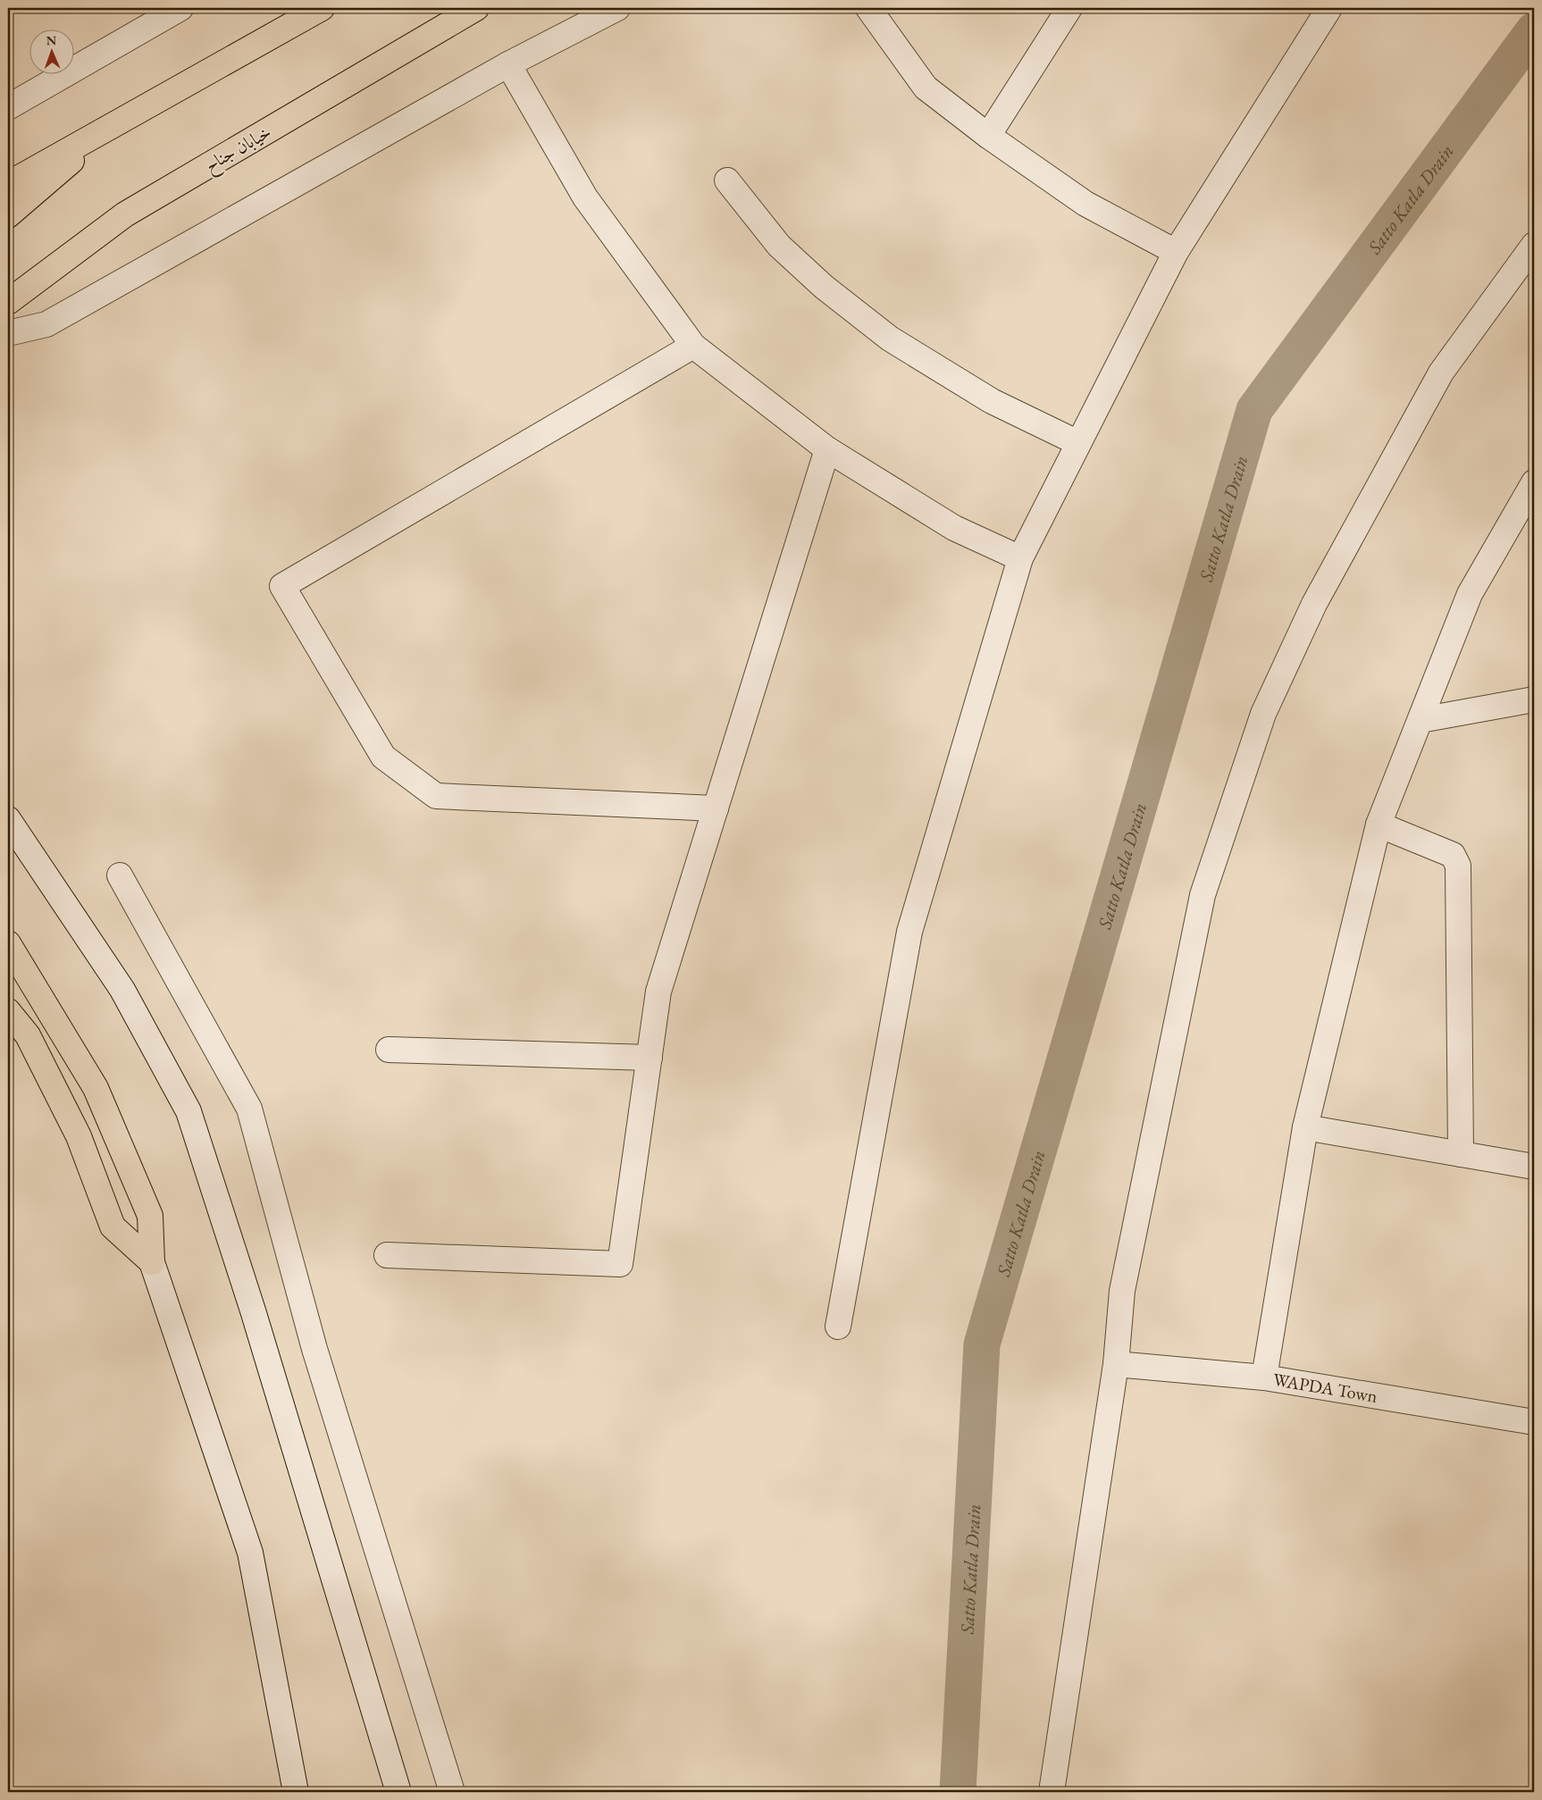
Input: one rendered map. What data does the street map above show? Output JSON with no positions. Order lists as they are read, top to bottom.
{
  "streets": {
    "main road": ["خیابان جناح"],
    "street": ["WAPDA Town"]
  },
  "water": ["Satto Katla Drain"],
  "north": "top"
}
